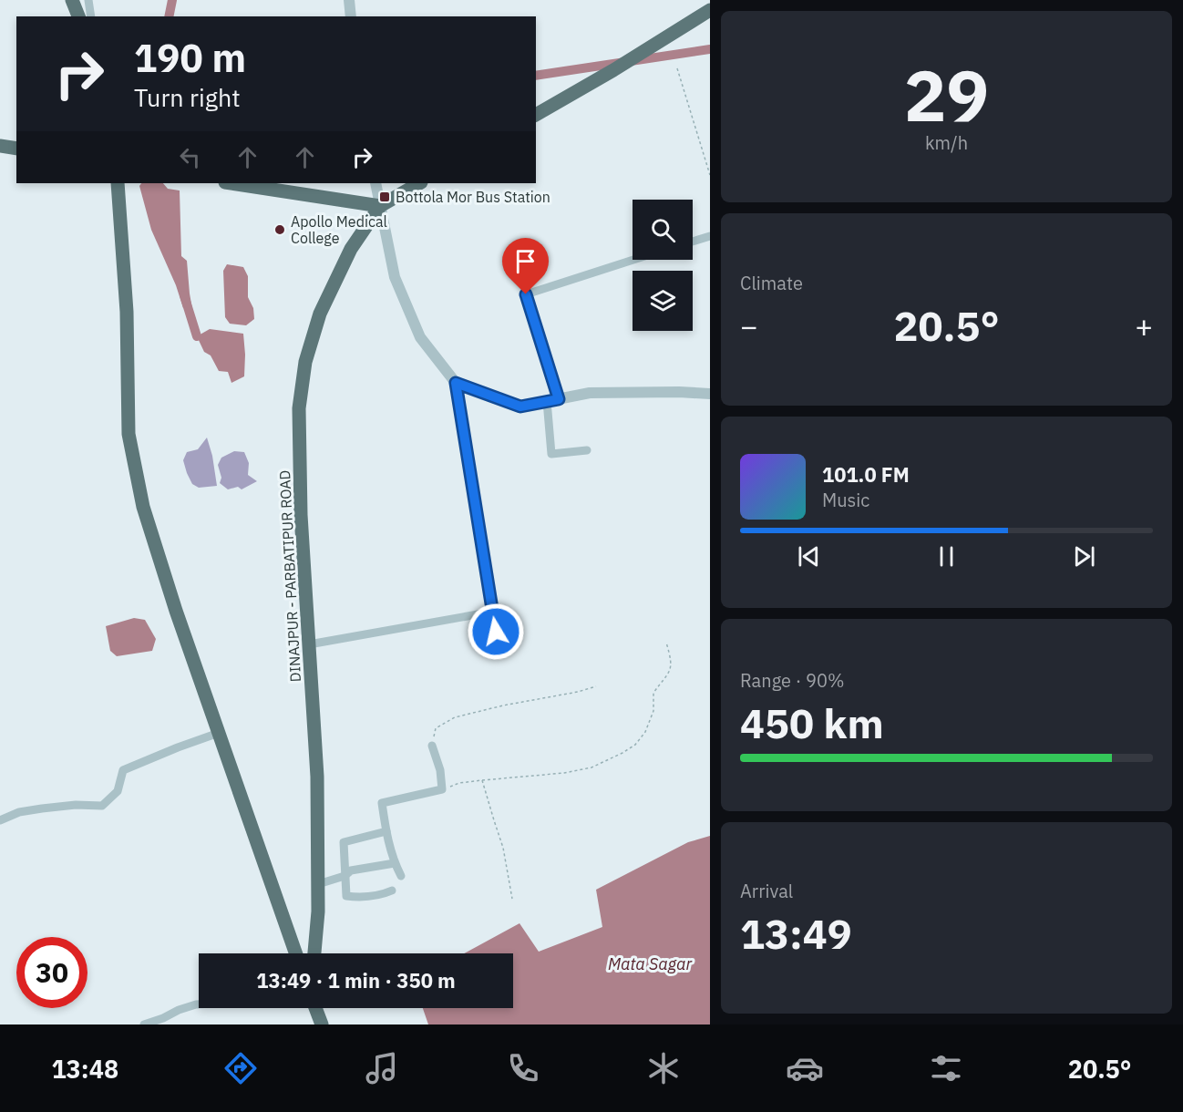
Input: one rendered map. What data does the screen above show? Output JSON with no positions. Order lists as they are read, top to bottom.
{
  "streets": {
    "main road": ["DINAJPUR - PARBATIPUR ROAD"]
  },
  "water": ["Mata Sagar"],
  "places": {
    "transit": ["Bottola Mor Bus Station"],
    "other": ["Apollo Medical College"]
  },
  "page": {
    "tile": [
      ["29", "km/h"],
      "Climate",
      ["Range · 90%", "450 km"],
      ["Arrival", "13:49"]
    ],
    "turn": ["190 m", "Turn right"],
    "heat": ["−", "20.5°", "+"],
    "song": ["101.0 FM", "Music"],
    "limit": "30",
    "trip": "13:49 · 1 min · 350 m",
    "tabs": ["13:48", "20.5°"]
  }
}
